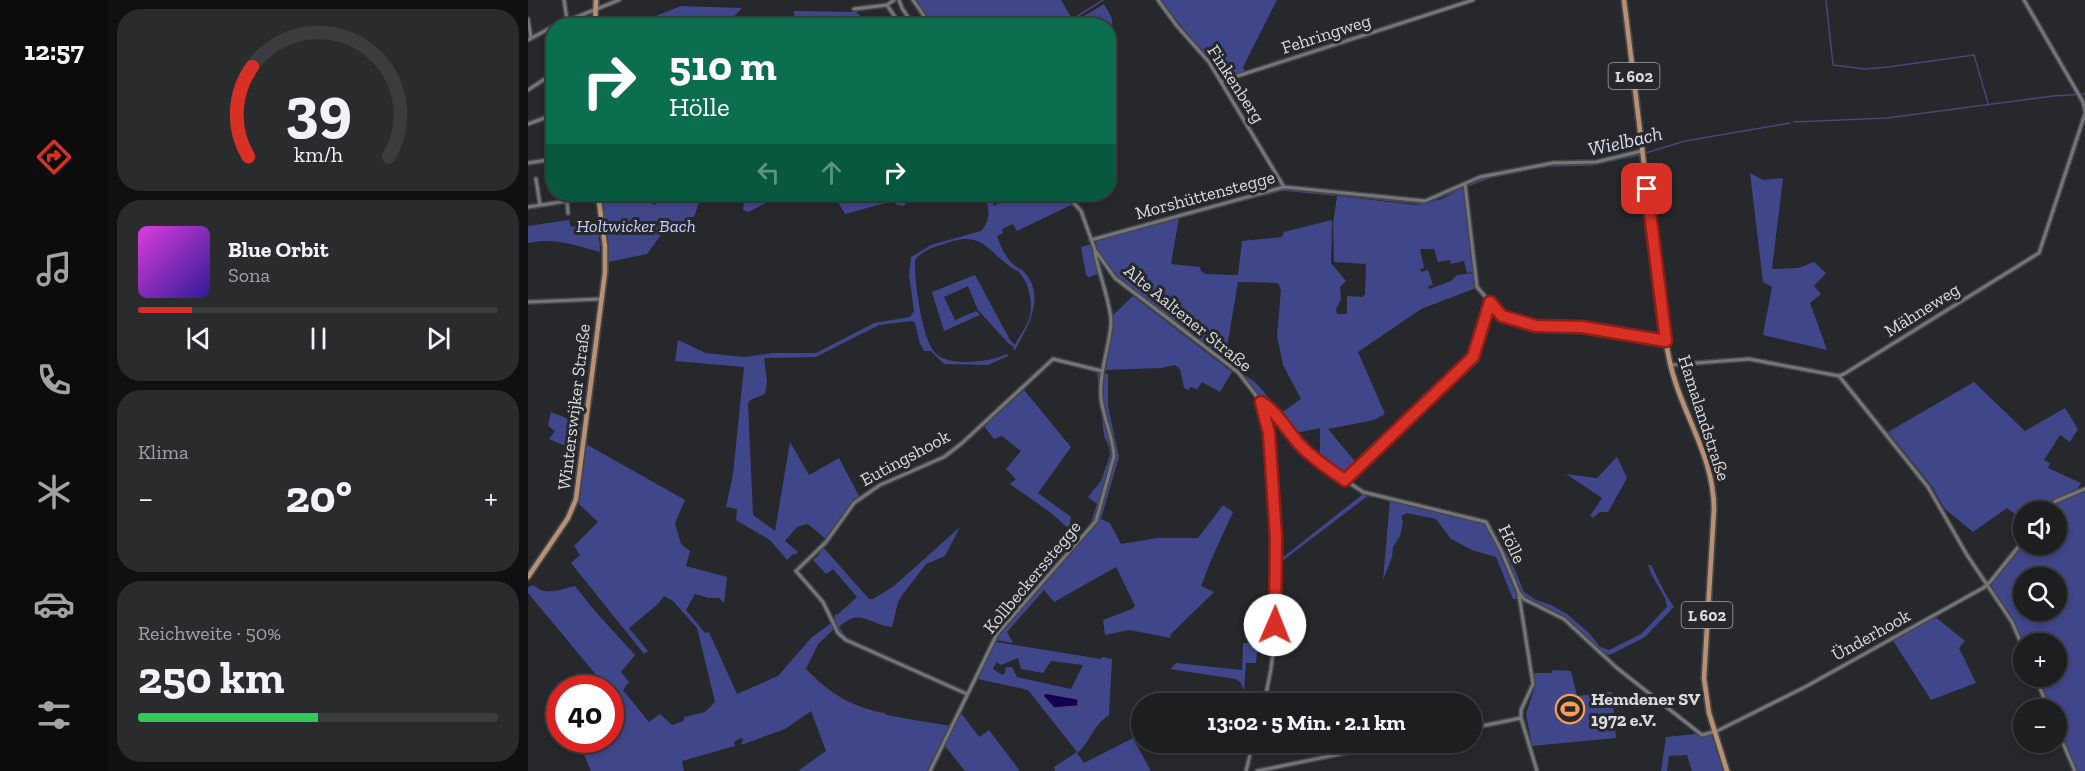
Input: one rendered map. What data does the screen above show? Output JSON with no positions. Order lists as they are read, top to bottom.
{
  "streets": {
    "main road": ["L 602", "Winterswijker Straße", "Hamalandstraße"],
    "street": [
      "Fehringweg",
      "Finkenberg",
      "Morshüttenstegge",
      "Mähneweg",
      "Alte Aaltener Straße",
      "Eutingshook",
      "Hölle",
      "Kollbeckersstegge",
      "Ünderhook"
    ]
  },
  "crossings": [
    ["Fehringweg", "Finkenberg"],
    ["Finkenberg", "Morshüttenstegge"],
    ["Morshüttenstegge", "Alte Aaltener Straße"],
    ["Morshüttenstegge", "Hamalandstraße"],
    ["Alte Aaltener Straße", "Hölle"],
    ["Alte Aaltener Straße", "Kollbeckersstegge"],
    ["Hamalandstraße", "Ünderhook"],
    ["Eutingshook", "Kollbeckersstegge"]
  ],
  "water": ["Wielbach"],
  "parks": ["Holtwicker Bach"],
  "places": {
    "sports": ["Hemdener SV 1972 e.V."]
  },
  "page": {
    "tabs": "12:57",
    "turn": ["510 m", "Hölle"],
    "song": ["Blue Orbit", "Sona"],
    "tile": [
      "Klima",
      ["Reichweite · 50%", "250 km"]
    ],
    "heat": ["−", "20°", "+"],
    "map_buttons": ["+", "−"],
    "limit": "40",
    "trip": "13:02 · 5 Min. · 2.1 km",
    "gauge": ["39", "km/h"]
  }
}
